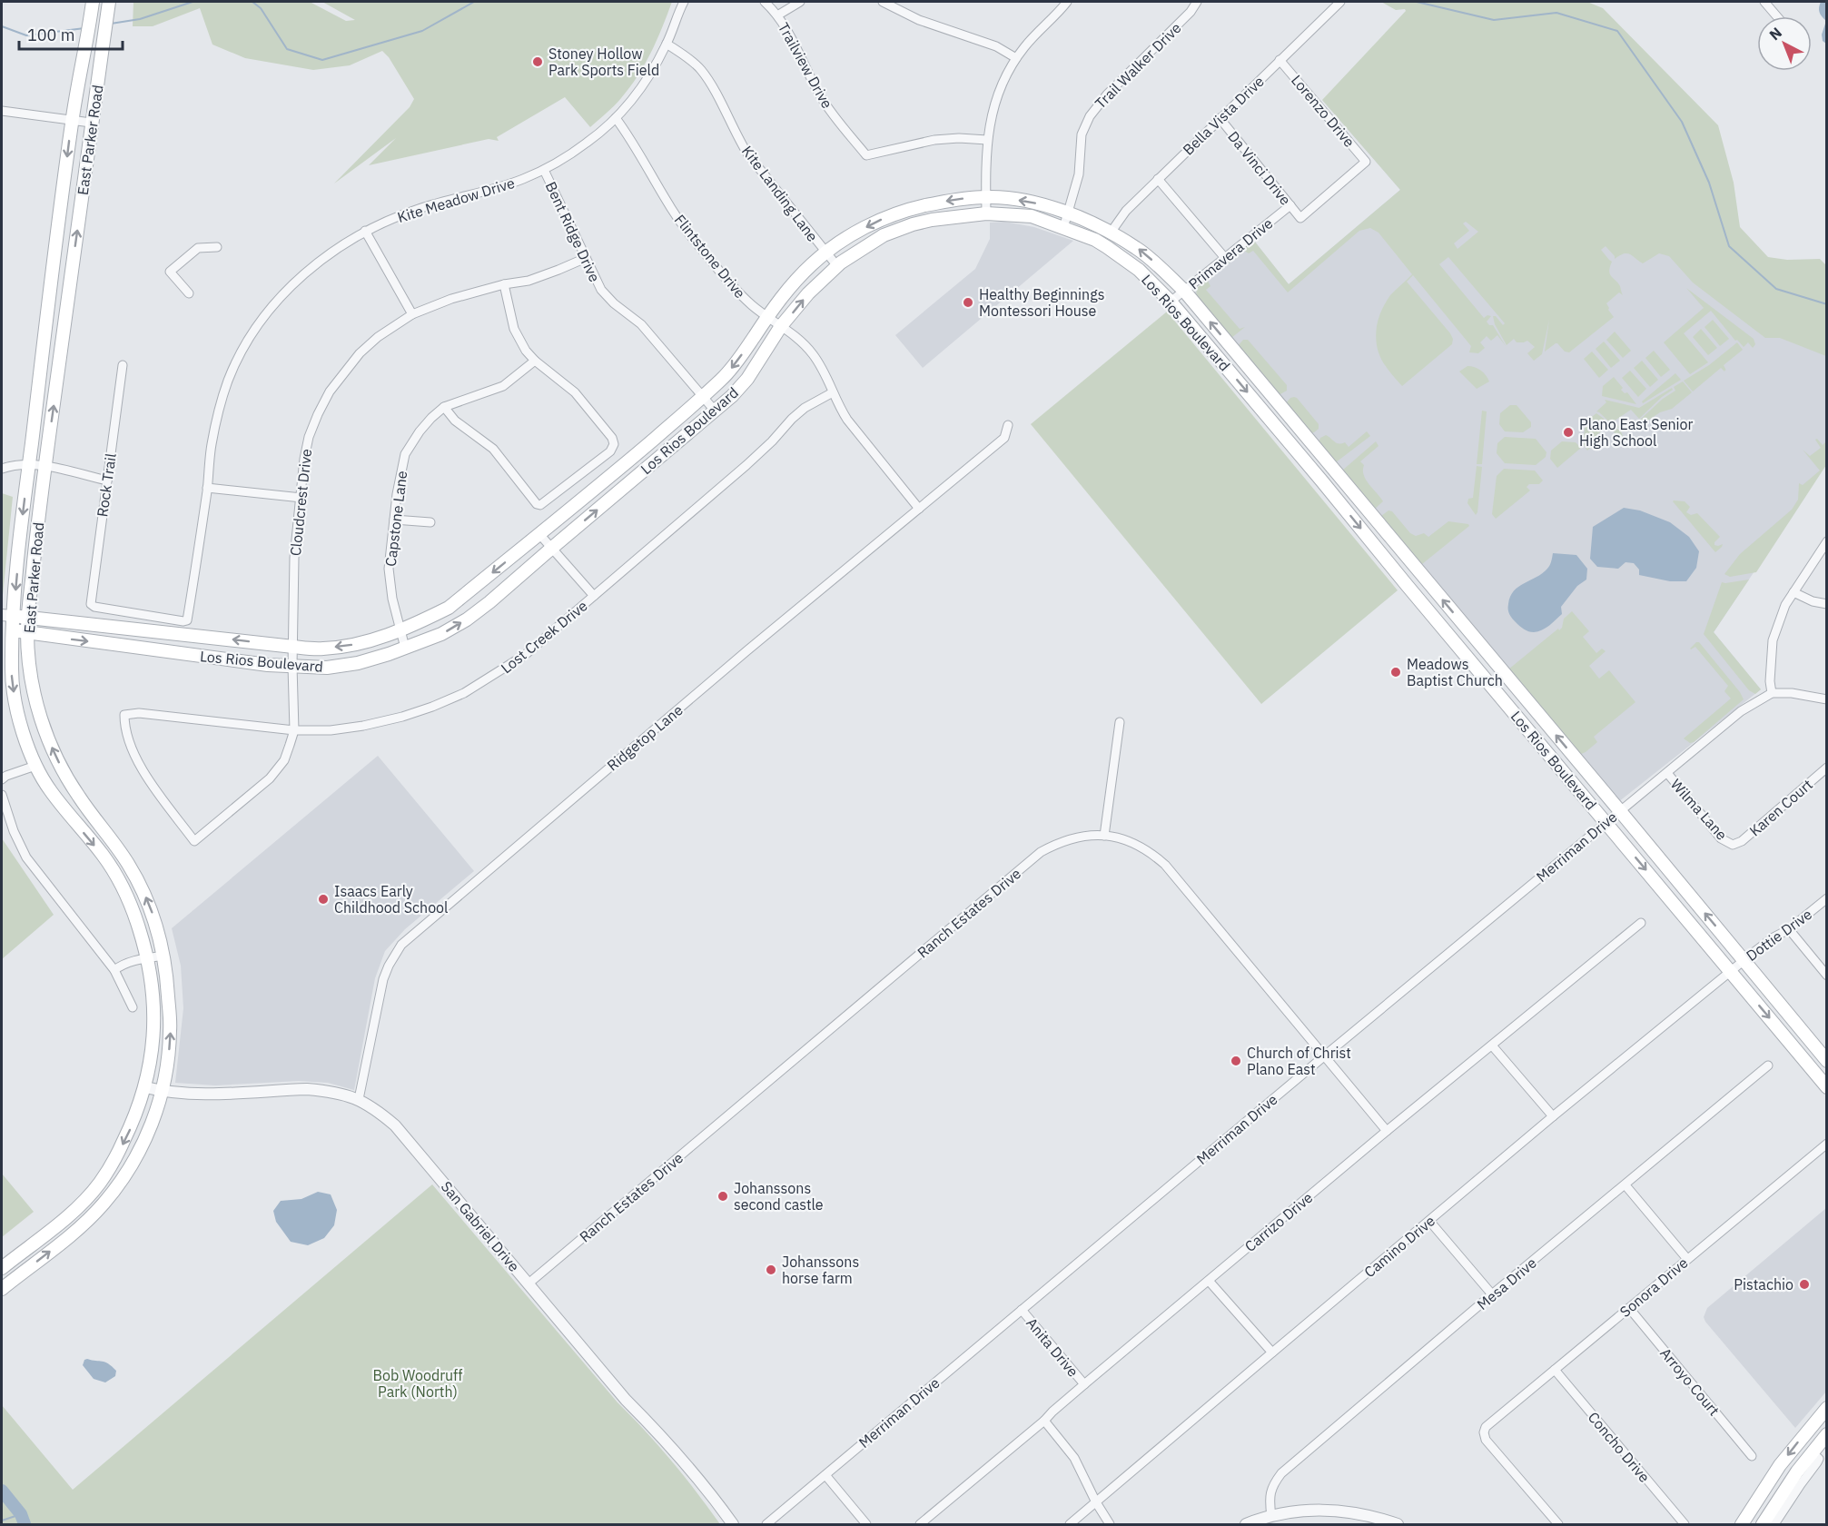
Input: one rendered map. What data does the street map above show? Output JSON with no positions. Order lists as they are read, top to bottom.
{
  "streets": {
    "main road": ["East Parker Road", "Los Rios Boulevard"],
    "street": [
      "Trailview Drive",
      "Trail Walker Drive",
      "Lorenzo Drive",
      "Bella Vista Drive",
      "Da Vinci Drive",
      "Kite Landing Lane",
      "Kite Meadow Drive",
      "Bent Ridge Drive",
      "Primavera Drive",
      "Flintstone Drive",
      "Rock Trail",
      "Cloudcrest Drive",
      "Capstone Lane",
      "Lost Creek Drive",
      "Ridgetop Lane",
      "Karen Court",
      "Wilma Lane",
      "Merriman Drive",
      "Ranch Estates Drive",
      "Dottie Drive",
      "Carrizo Drive",
      "San Gabriel Drive",
      "Camino Drive",
      "Mesa Drive",
      "Sonora Drive",
      "Anita Drive",
      "Arroyo Court",
      "Concho Drive"
    ]
  },
  "crossings": [
    ["Trail Walker Drive", "Los Rios Boulevard"],
    ["Lorenzo Drive", "Bella Vista Drive"],
    ["Lorenzo Drive", "Da Vinci Drive"],
    ["Bella Vista Drive", "Da Vinci Drive"],
    ["Bella Vista Drive", "Los Rios Boulevard"],
    ["East Parker Road", "Los Rios Boulevard"],
    ["East Parker Road", "San Gabriel Drive"],
    ["Da Vinci Drive", "Primavera Drive"],
    ["Kite Landing Lane", "Kite Meadow Drive"],
    ["Kite Landing Lane", "Los Rios Boulevard"],
    ["Kite Meadow Drive", "Bent Ridge Drive"],
    ["Kite Meadow Drive", "Flintstone Drive"],
    ["Kite Meadow Drive", "Rock Trail"],
    ["Bent Ridge Drive", "Los Rios Boulevard"],
    ["Bent Ridge Drive", "Cloudcrest Drive"],
    ["Primavera Drive", "Los Rios Boulevard"],
    ["Flintstone Drive", "Los Rios Boulevard"],
    ["Flintstone Drive", "Lost Creek Drive"],
    ["Flintstone Drive", "Ridgetop Lane"],
    ["Los Rios Boulevard", "Cloudcrest Drive"],
    ["Los Rios Boulevard", "Capstone Lane"],
    ["Los Rios Boulevard", "Merriman Drive"],
    ["Los Rios Boulevard", "Dottie Drive"],
    ["Los Rios Boulevard", "Camino Drive"],
    ["Cloudcrest Drive", "Lost Creek Drive"],
    ["Ridgetop Lane", "San Gabriel Drive"],
    ["Karen Court", "Wilma Lane"],
    ["Wilma Lane", "Merriman Drive"],
    ["Merriman Drive", "Ranch Estates Drive"],
    ["Merriman Drive", "Anita Drive"],
    ["Ranch Estates Drive", "Carrizo Drive"],
    ["Ranch Estates Drive", "San Gabriel Drive"],
    ["Dottie Drive", "Camino Drive"],
    ["Carrizo Drive", "Anita Drive"],
    ["Sonora Drive", "Arroyo Court"],
    ["Sonora Drive", "Concho Drive"]
  ],
  "parks": ["Bob Woodruff Park (North)"],
  "places": [
    "Stoney Hollow Park Sports Field",
    "Healthy Beginnings Montessori House",
    "Plano East Senior High School",
    "Meadows Baptist Church",
    "Isaacs Early Childhood School",
    "Church of Christ Plano East",
    "Johanssons second castle",
    "Johanssons horse farm",
    "Pistachio"
  ],
  "scale_bar": "100 m",
  "north": "top left"
}
